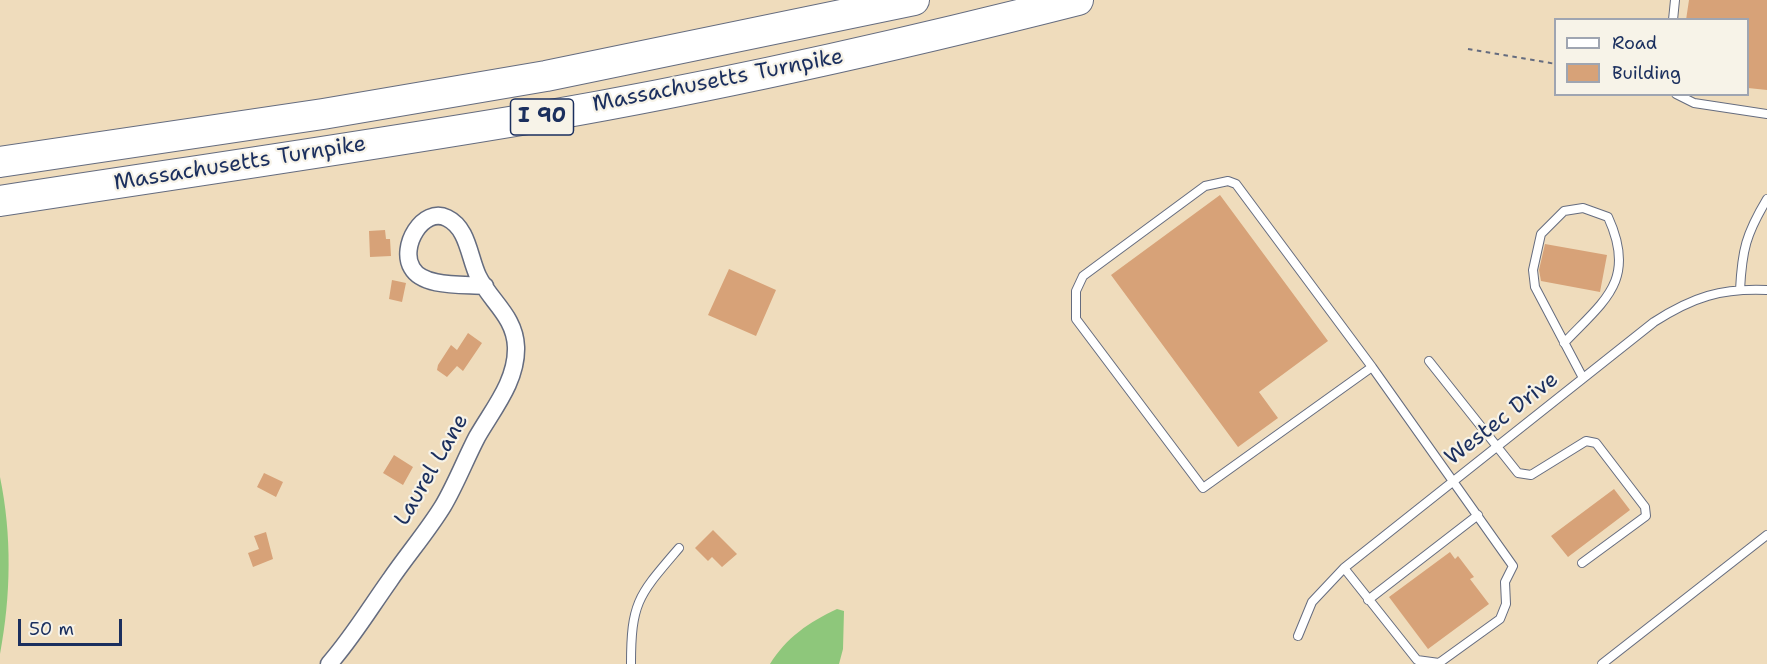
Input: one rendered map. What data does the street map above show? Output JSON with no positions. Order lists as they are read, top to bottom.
{
  "streets": {
    "highway": ["Massachusetts Turnpike", "I 90"],
    "street": ["Laurel Lane"],
    "lane": ["Westec Drive"]
  },
  "legend": ["Road", "Building"],
  "scale_bar": "50 m"
}
